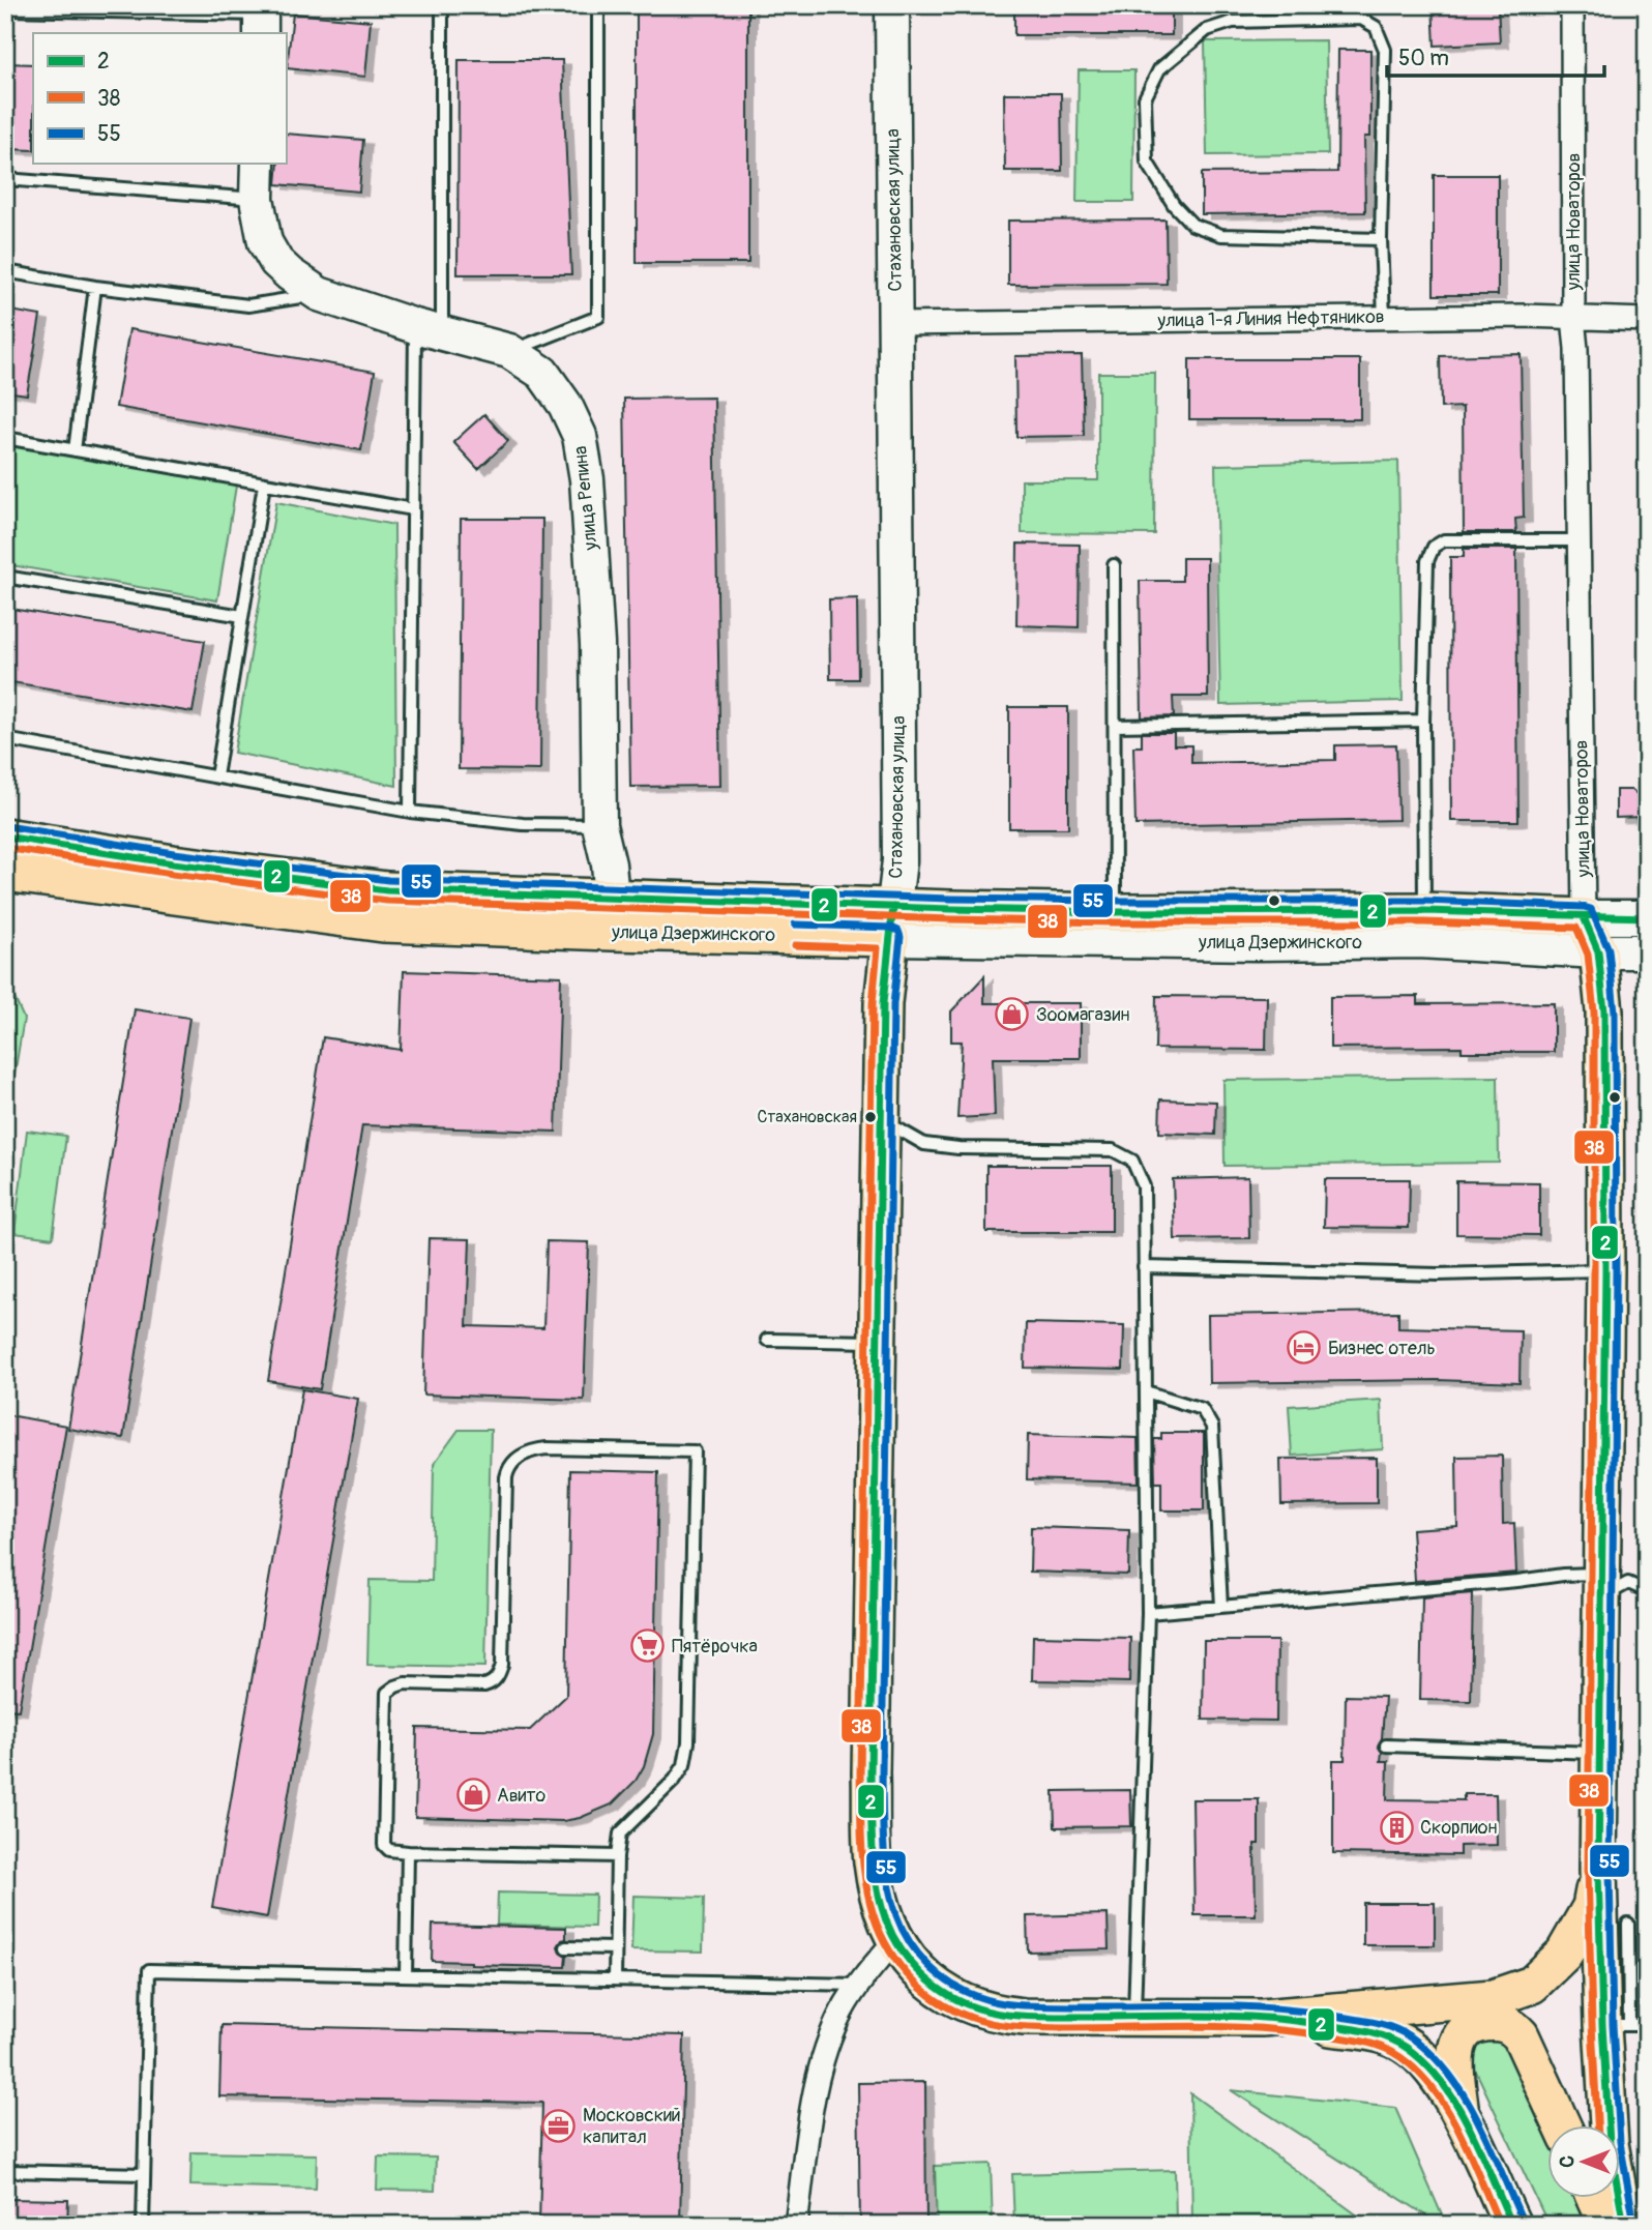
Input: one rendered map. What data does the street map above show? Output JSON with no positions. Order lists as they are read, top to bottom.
{
  "streets": {
    "main road": ["Стахановская улица", "улица Новаторов", "улица Дзержинского"],
    "street": ["улица 1-я Линия Нефтяников", "улица Репина"]
  },
  "crossings": [
    ["Стахановская улица", "улица Новаторов"],
    ["Стахановская улица", "улица 1-я Линия Нефтяников"],
    ["Стахановская улица", "улица Дзержинского"],
    ["улица Новаторов", "улица 1-я Линия Нефтяников"],
    ["улица Новаторов", "улица Дзержинского"],
    ["улица Репина", "улица Дзержинского"]
  ],
  "places": {
    "shop": ["Зоомагазин", "Авито"],
    "other": ["Стахановская"],
    "hotel": ["Бизнес отель"],
    "supermarket": ["Пятёрочка"],
    "building": ["Скорпион"],
    "office": ["Московский капитал"]
  },
  "lines": ["transit line 55", "transit line 2", "transit line 38"],
  "legend": ["2", "38", "55"],
  "scale_bar": "50 m",
  "north": "left"
}
